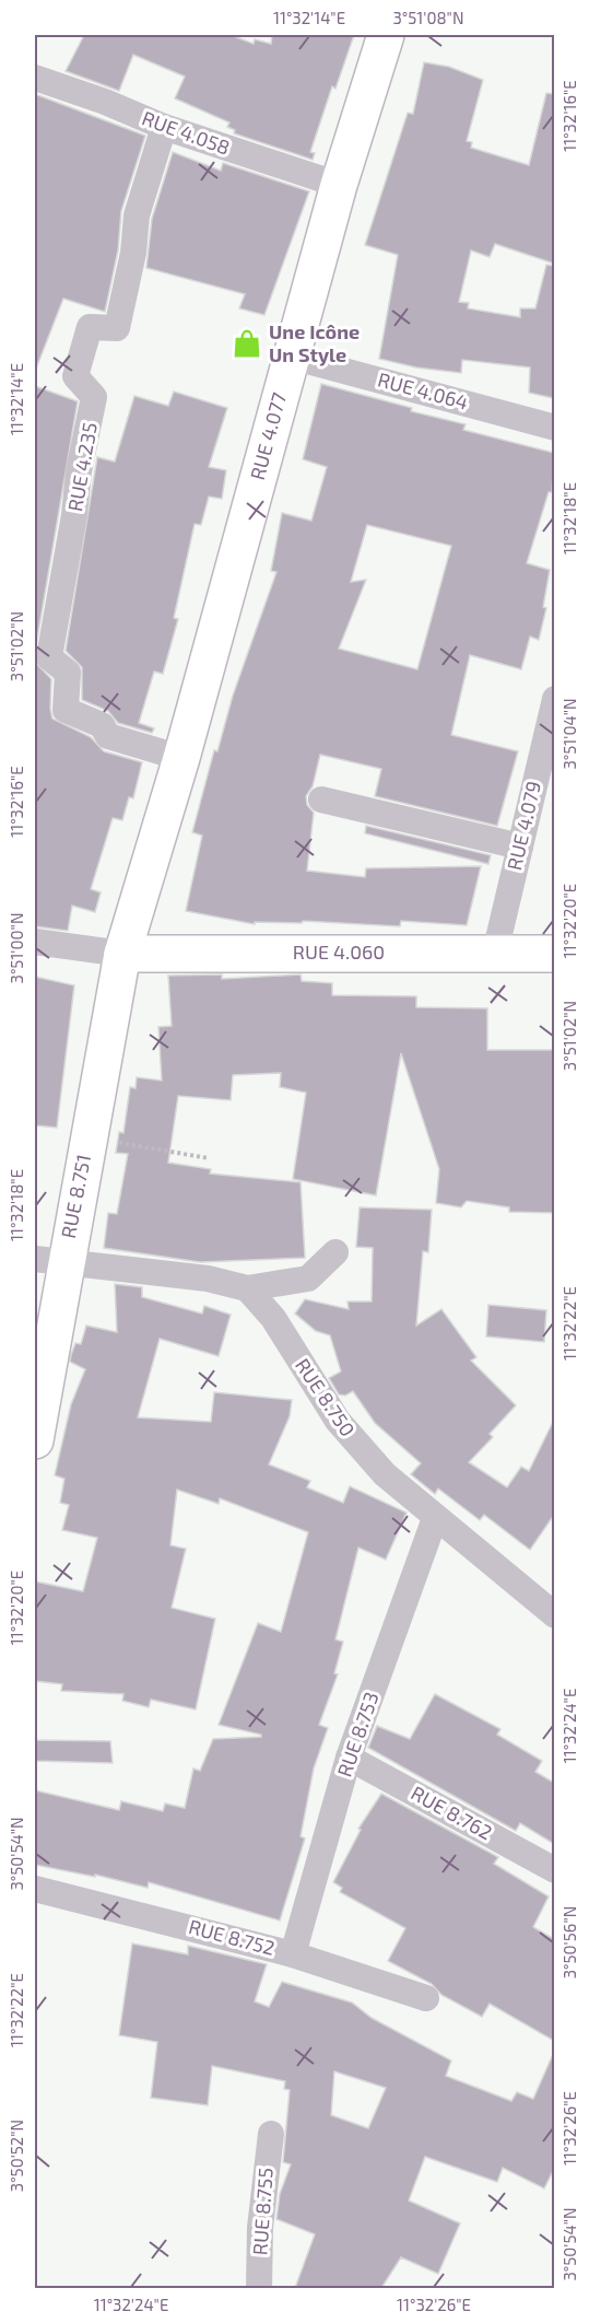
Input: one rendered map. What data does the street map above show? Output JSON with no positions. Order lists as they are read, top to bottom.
{
  "streets": {
    "main road": ["RUE 4.077", "RUE 4.060", "RUE 8.751"],
    "street": [
      "RUE 4.058",
      "RUE 4.064",
      "RUE 4.235",
      "RUE 4.079",
      "RUE 8.750",
      "RUE 8.753",
      "RUE 8.762",
      "RUE 8.752",
      "RUE 8.755"
    ]
  },
  "crossings": [
    ["RUE 4.058", "RUE 4.077"],
    ["RUE 4.058", "RUE 4.235"],
    ["RUE 4.064", "RUE 4.077"],
    ["RUE 4.077", "RUE 4.235"],
    ["RUE 4.077", "RUE 4.060"],
    ["RUE 4.077", "RUE 8.751"],
    ["RUE 4.079", "RUE 4.060"],
    ["RUE 4.060", "RUE 8.751"],
    ["RUE 8.750", "RUE 8.753"],
    ["RUE 8.753", "RUE 8.762"],
    ["RUE 8.753", "RUE 8.752"]
  ],
  "places": {
    "shop": ["Une Icône Un Style"]
  },
  "coordinates": [
    "11°32'14\"E",
    "3°51'08\"N",
    "11°32'16\"E",
    "11°32'18\"E",
    "3°51'02\"N",
    "3°51'04\"N",
    "11°32'20\"E",
    "3°51'00\"N",
    "11°32'22\"E",
    "11°32'24\"E",
    "3°50'54\"N",
    "3°50'56\"N",
    "11°32'26\"E",
    "3°50'52\"N"
  ]
}
